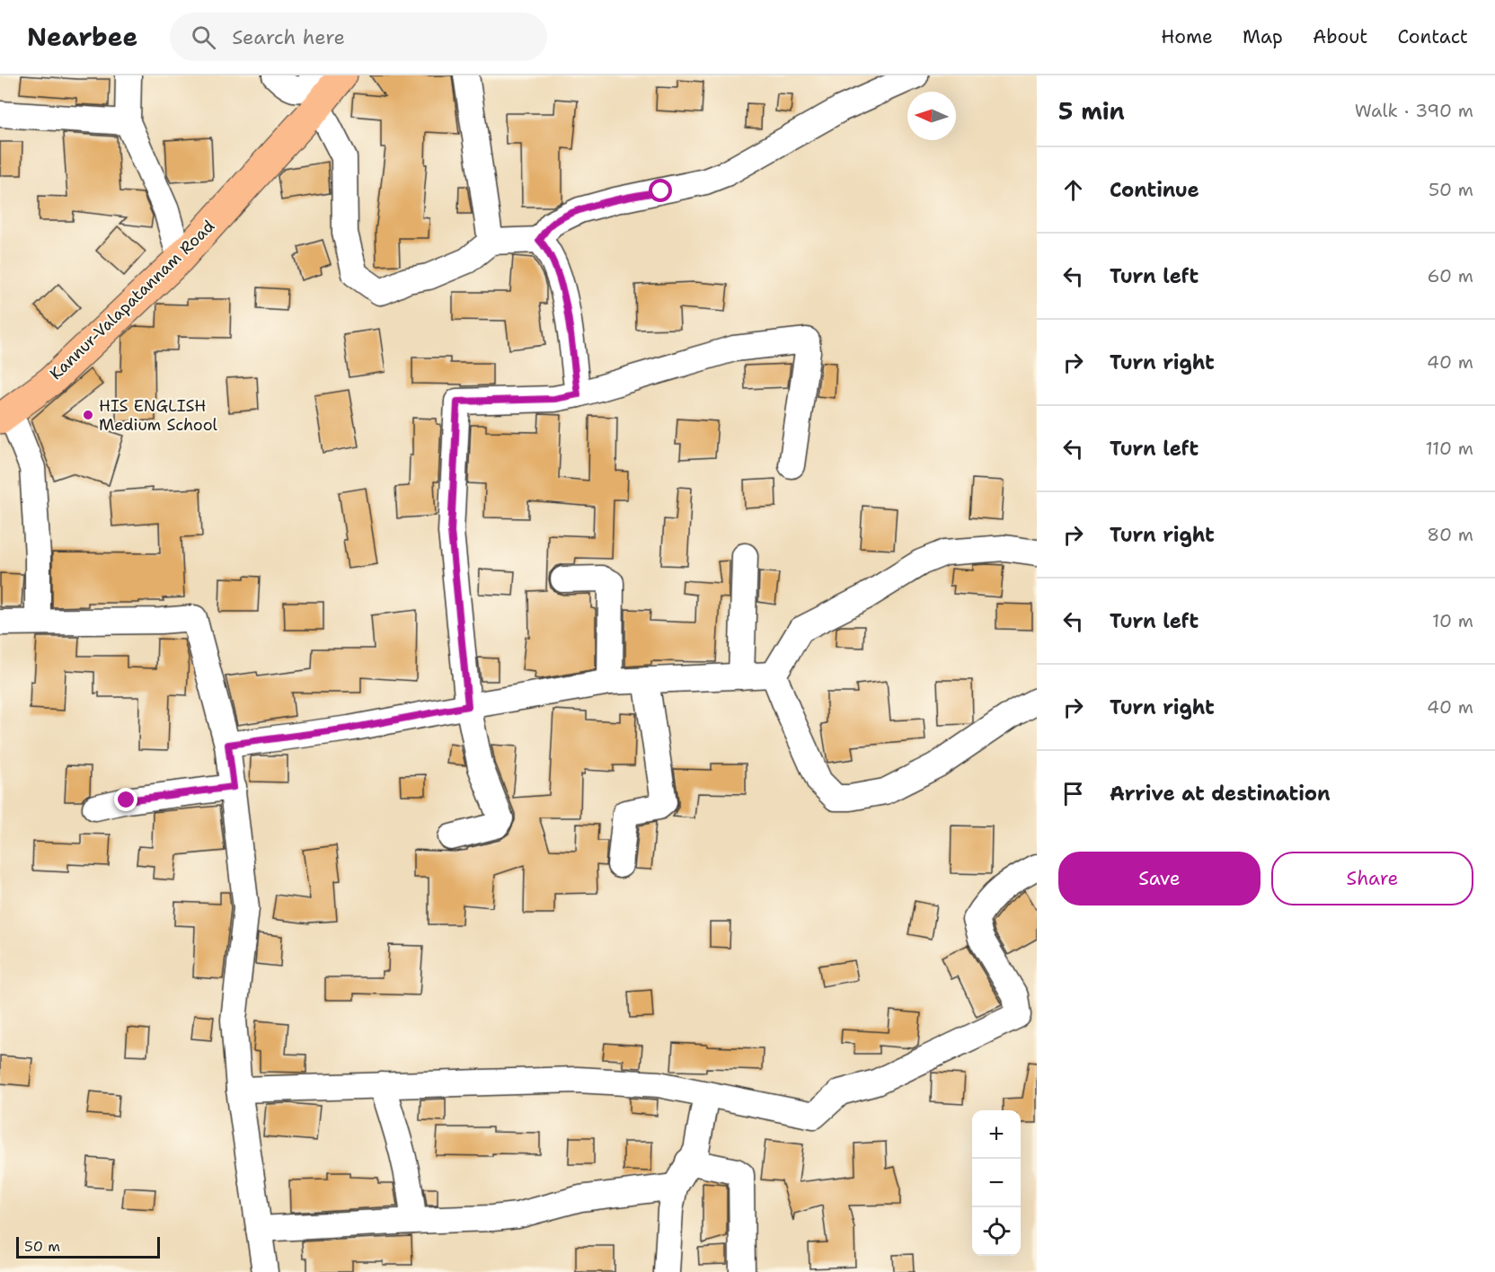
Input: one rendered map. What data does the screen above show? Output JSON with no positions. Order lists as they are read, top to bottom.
{
  "streets": {
    "main road": ["Kannur-Valapatannam Road"]
  },
  "places": ["HIS ENGLISH Medium School"],
  "scale_bar": "50 m",
  "north": "left",
  "page": {
    "header": "Nearbee",
    "search": "Search here",
    "nav": [
      "Home",
      "Map",
      "About",
      "Contact"
    ],
    "heading": ["5 min", "Walk · 390 m"],
    "list": [
      ["Continue", "50 m"],
      ["Turn left", "60 m"],
      ["Turn right", "40 m"],
      ["Turn left", "110 m"],
      ["Turn right", "80 m"],
      ["Turn left", "10 m"],
      ["Turn right", "40 m"],
      "Arrive at destination"
    ],
    "buttons": ["Save", "Share"],
    "map_buttons": ["+", "−"],
    "scale": "50 m"
  }
}
